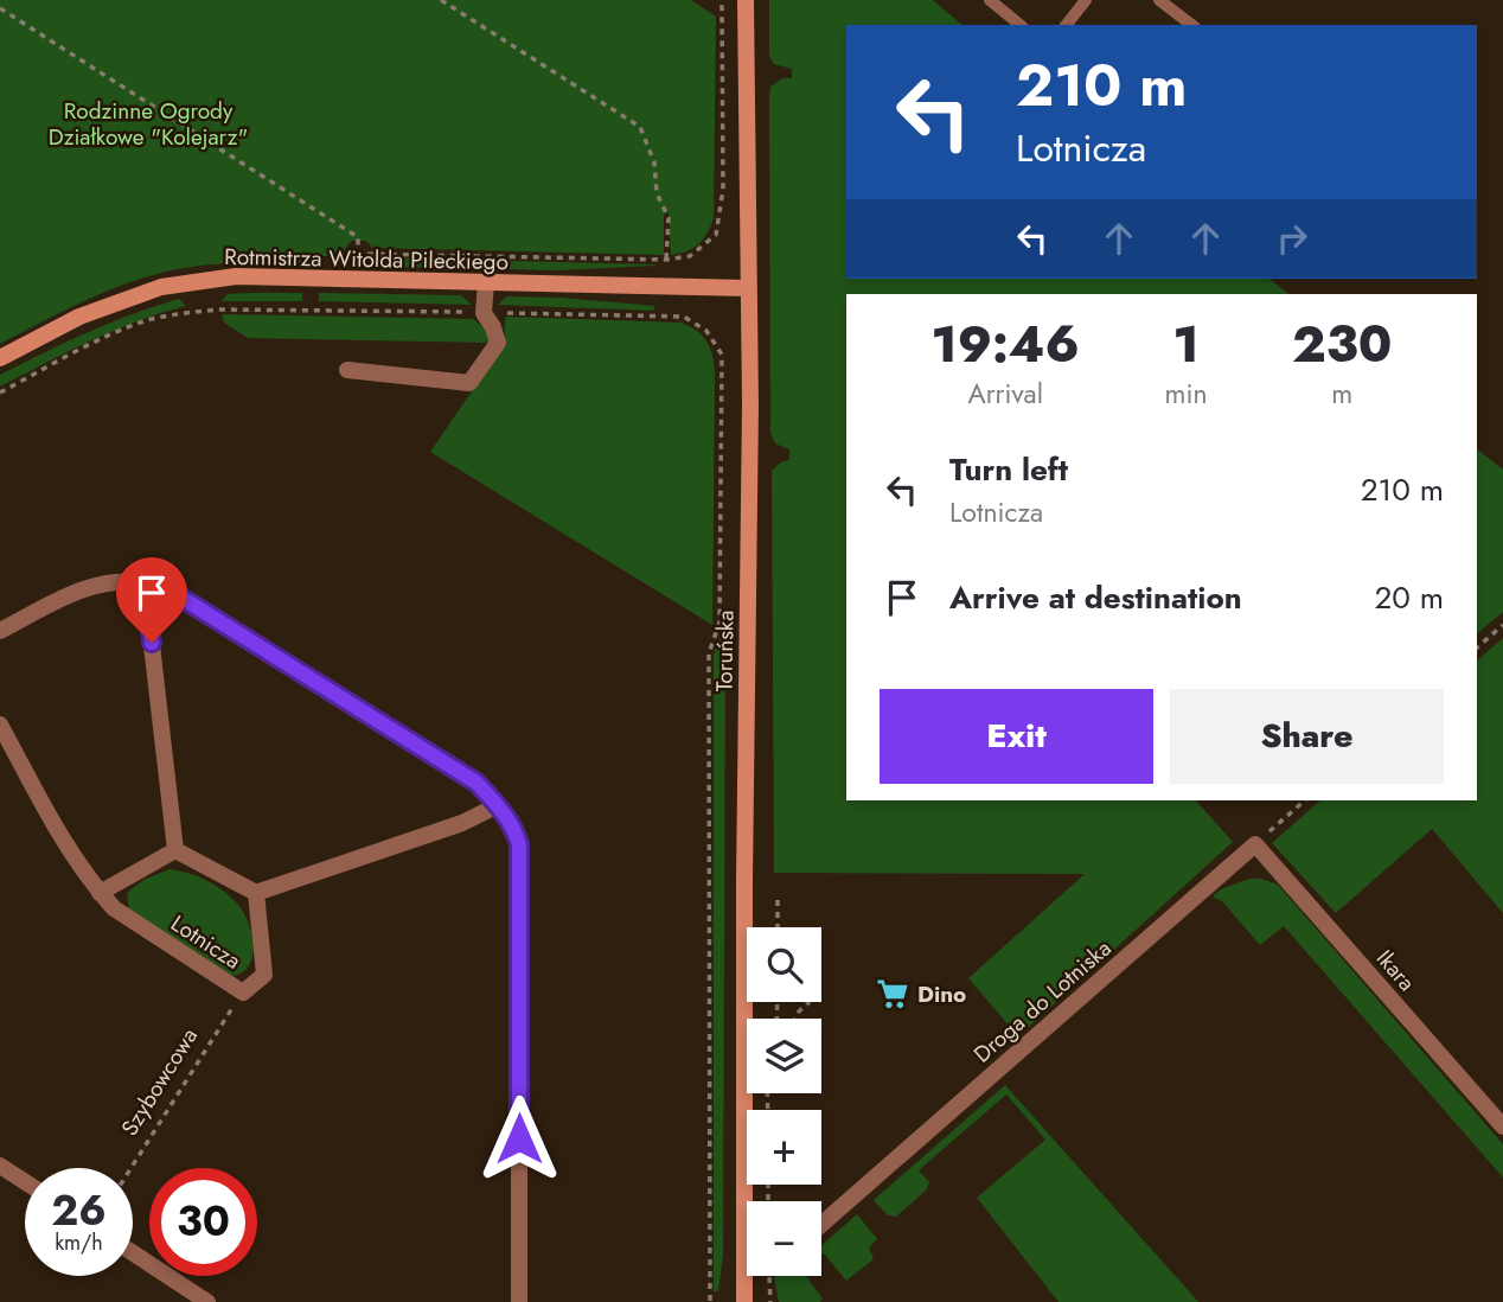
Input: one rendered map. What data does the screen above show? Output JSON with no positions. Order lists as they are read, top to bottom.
{
  "streets": {
    "main road": ["Rotmistrza Witolda Pileckiego", "Toruńska"],
    "street": ["Lotnicza", "Ikara", "Droga do Lotniska"],
    "path": ["Szybowcowa"]
  },
  "crossings": [
    ["Rotmistrza Witolda Pileckiego", "Toruńska"],
    ["Lotnicza", "Szybowcowa"],
    ["Ikara", "Droga do Lotniska"]
  ],
  "parks": ["Rodzinne Ogrody Działkowe \"Kolejarz\""],
  "places": {
    "supermarket": ["Dino"]
  },
  "page": {
    "turn": ["210 m", "Lotnicza"],
    "eta": [
      "19:46",
      "Arrival",
      "1",
      "min",
      "230",
      "m"
    ],
    "list": [
      {
        "name": "Turn left",
        "note": "Lotnicza",
        "value": "210 m"
      },
      {
        "name": "Arrive at destination",
        "value": "20 m"
      }
    ],
    "buttons": ["Exit", "Share"],
    "map_buttons": ["+", "−"],
    "speed": "26 km/h",
    "limit": "30"
  }
}
